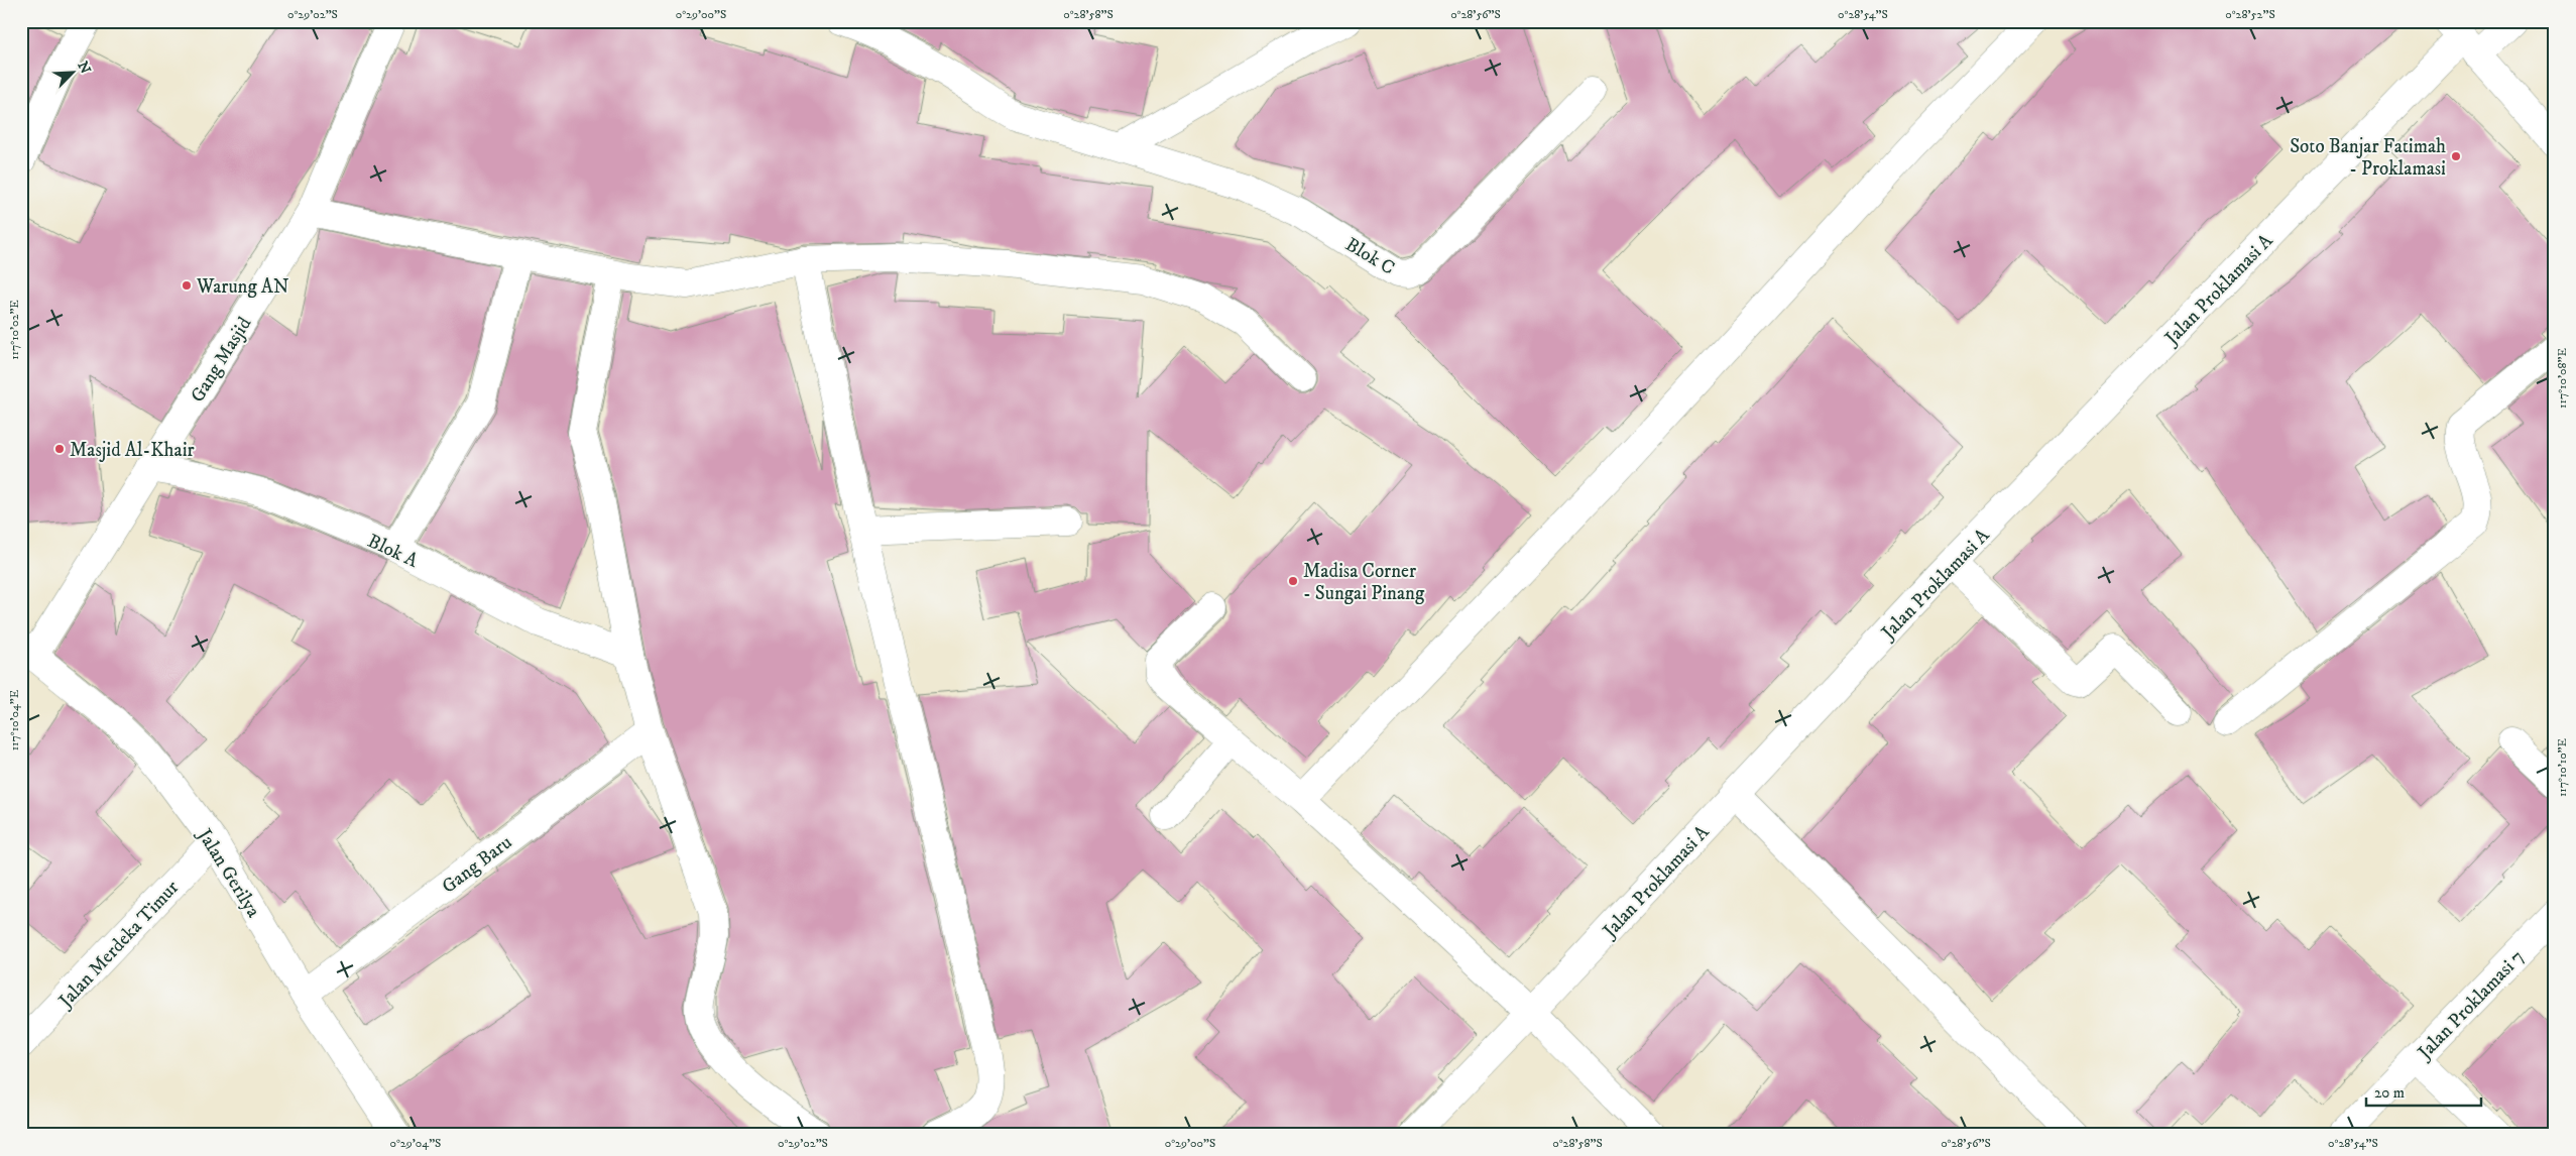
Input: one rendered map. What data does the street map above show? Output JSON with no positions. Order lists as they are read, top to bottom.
{
  "streets": {
    "street": [
      "Blok C",
      "Jalan Proklamasi A",
      "Gang Masjid",
      "Blok A",
      "Gang Baru",
      "Jalan Gerilya",
      "Jalan Merdeka Timur",
      "Jalan Proklamasi 7"
    ]
  },
  "crossings": [
    ["Gang Masjid", "Blok A"],
    ["Gang Masjid", "Jalan Gerilya"],
    ["Gang Baru", "Jalan Gerilya"],
    ["Jalan Gerilya", "Jalan Merdeka Timur"]
  ],
  "places": [
    "Soto Banjar Fatimah - Proklamasi",
    "Warung AN",
    "Masjid Al-Khair",
    "Madisa Corner - Sungai Pinang"
  ],
  "scale_bar": "20 m",
  "north": "top right",
  "coordinates": [
    "0°29'02\"S",
    "0°29'00\"S",
    "0°28'58\"S",
    "0°28'56\"S",
    "0°28'54\"S",
    "0°28'52\"S",
    "117°10'02\"E",
    "117°10'08\"E",
    "117°10'04\"E",
    "117°10'10\"E",
    "0°29'04\"S"
  ]
}
